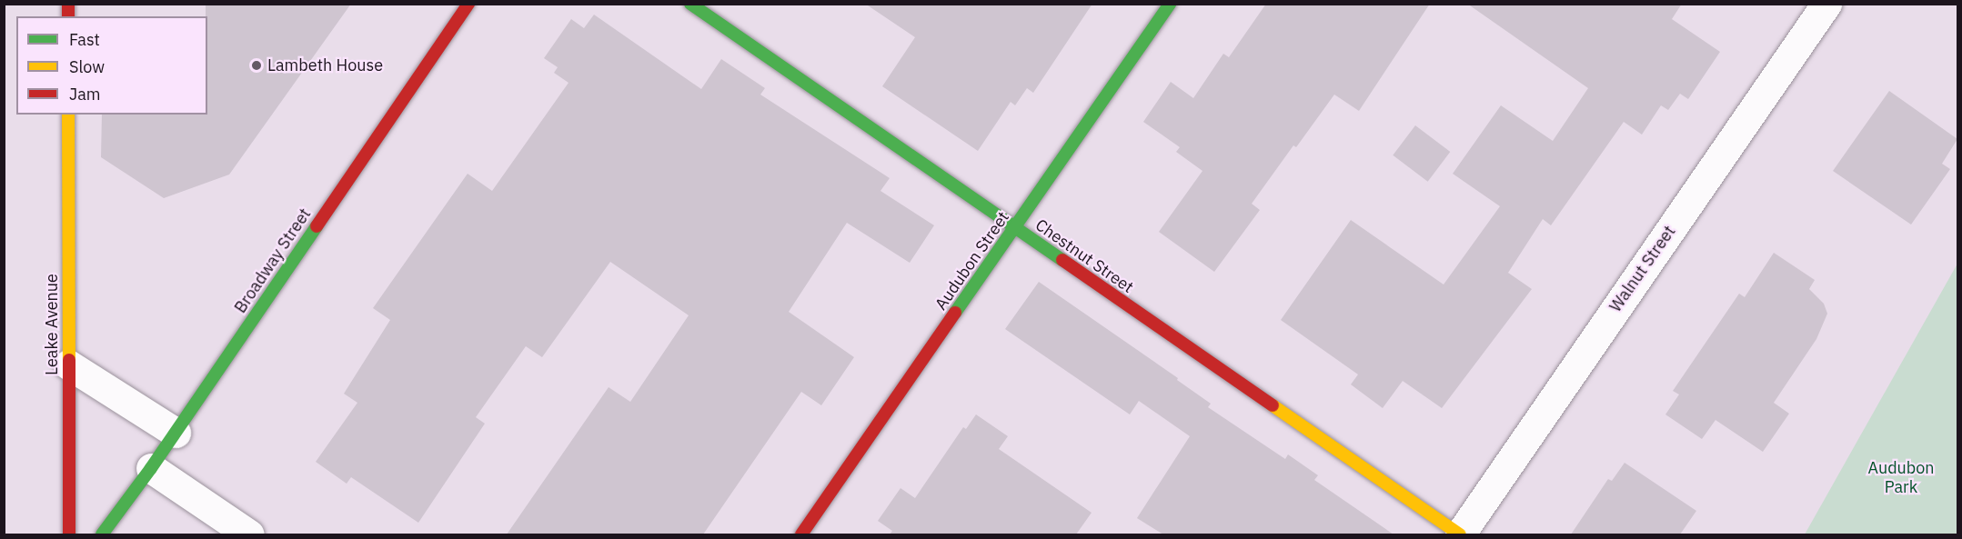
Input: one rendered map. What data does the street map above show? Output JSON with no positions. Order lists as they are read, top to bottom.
{
  "streets": {
    "street": [
      "Chestnut Street",
      "Broadway Street",
      "Audubon Street",
      "Walnut Street",
      "Leake Avenue"
    ]
  },
  "crossings": [
    ["Chestnut Street", "Audubon Street"],
    ["Chestnut Street", "Walnut Street"]
  ],
  "parks": ["Audubon Park"],
  "places": ["Lambeth House"],
  "legend": ["Fast", "Slow", "Jam"]
}
